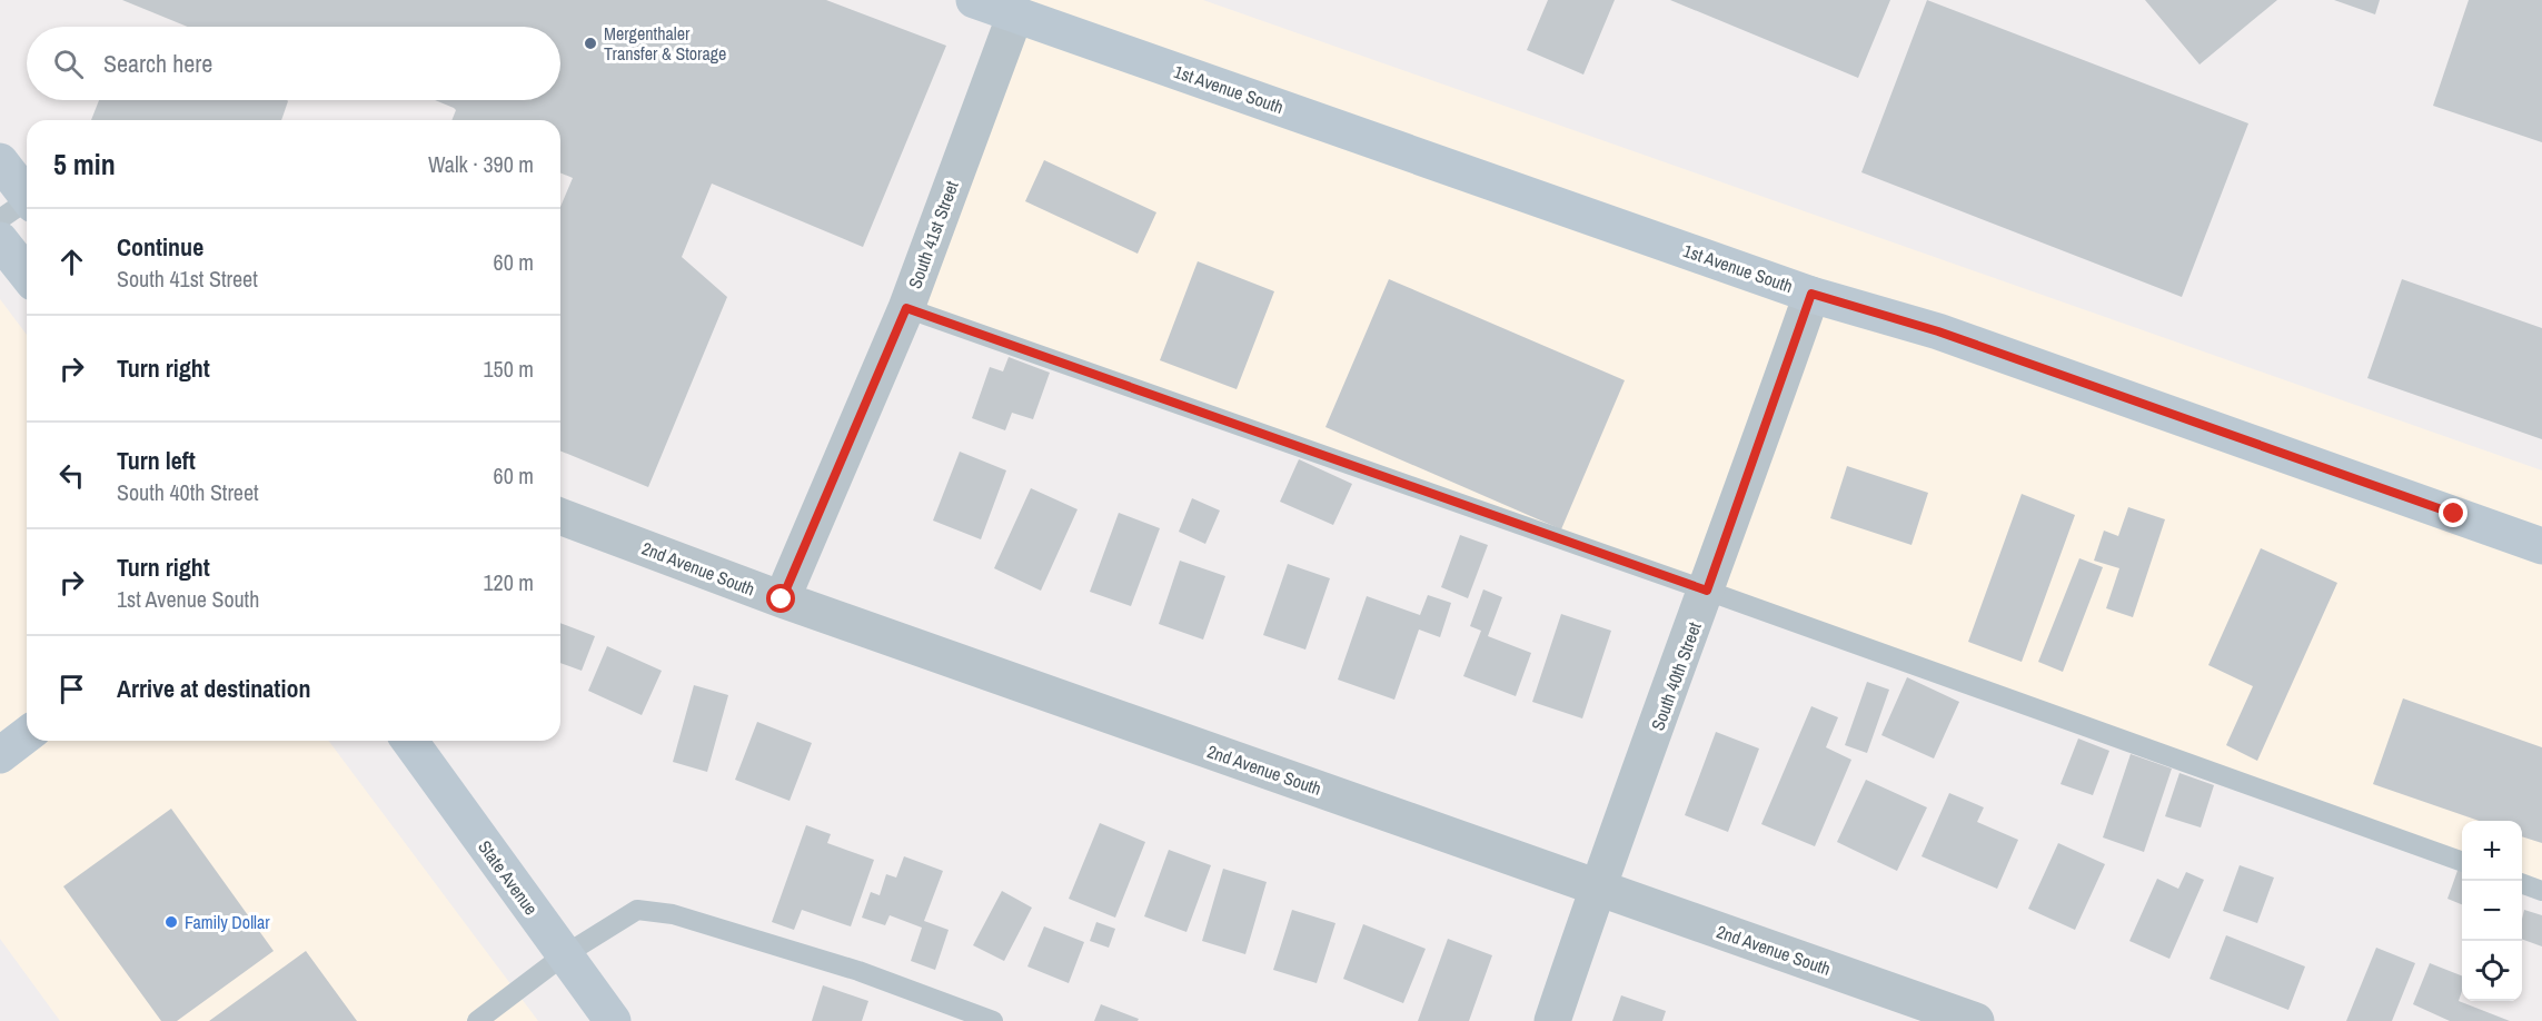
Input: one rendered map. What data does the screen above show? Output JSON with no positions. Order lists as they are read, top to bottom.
{
  "streets": {
    "street": [
      "1st Avenue South",
      "South 41st Street",
      "2nd Avenue South",
      "South 40th Street",
      "State Avenue"
    ]
  },
  "crossings": [
    ["1st Avenue South", "South 41st Street"],
    ["1st Avenue South", "South 40th Street"],
    ["South 41st Street", "2nd Avenue South"],
    ["2nd Avenue South", "South 40th Street"]
  ],
  "places": ["Mergenthaler Transfer & Storage", "Family Dollar"],
  "page": {
    "search": "Search here",
    "heading": ["5 min", "Walk · 390 m"],
    "list": [
      ["Continue", "South 41st Street", "60 m"],
      ["Turn right", "150 m"],
      ["Turn left", "South 40th Street", "60 m"],
      ["Turn right", "1st Avenue South", "120 m"],
      "Arrive at destination"
    ],
    "map_buttons": ["+", "−"]
  }
}
